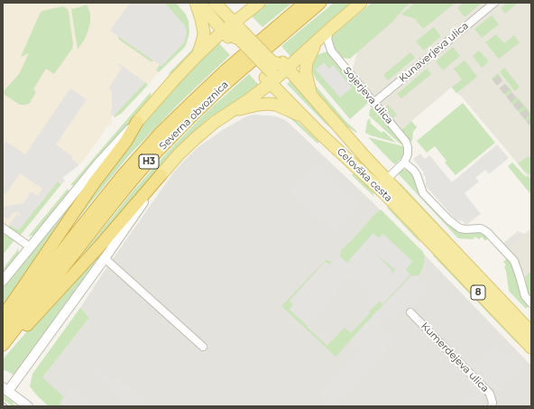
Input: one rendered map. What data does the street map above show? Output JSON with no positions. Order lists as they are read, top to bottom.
{
  "streets": {
    "highway": ["Severna obvoznica", "H3"],
    "main road": ["Celovška cesta", "8"],
    "street": ["Kunaverjeva ulica", "Sojerjeva ulica", "Kumerdejeva ulica"]
  },
  "crossings": [
    ["Kunaverjeva ulica", "Sojerjeva ulica"]
  ]
}
